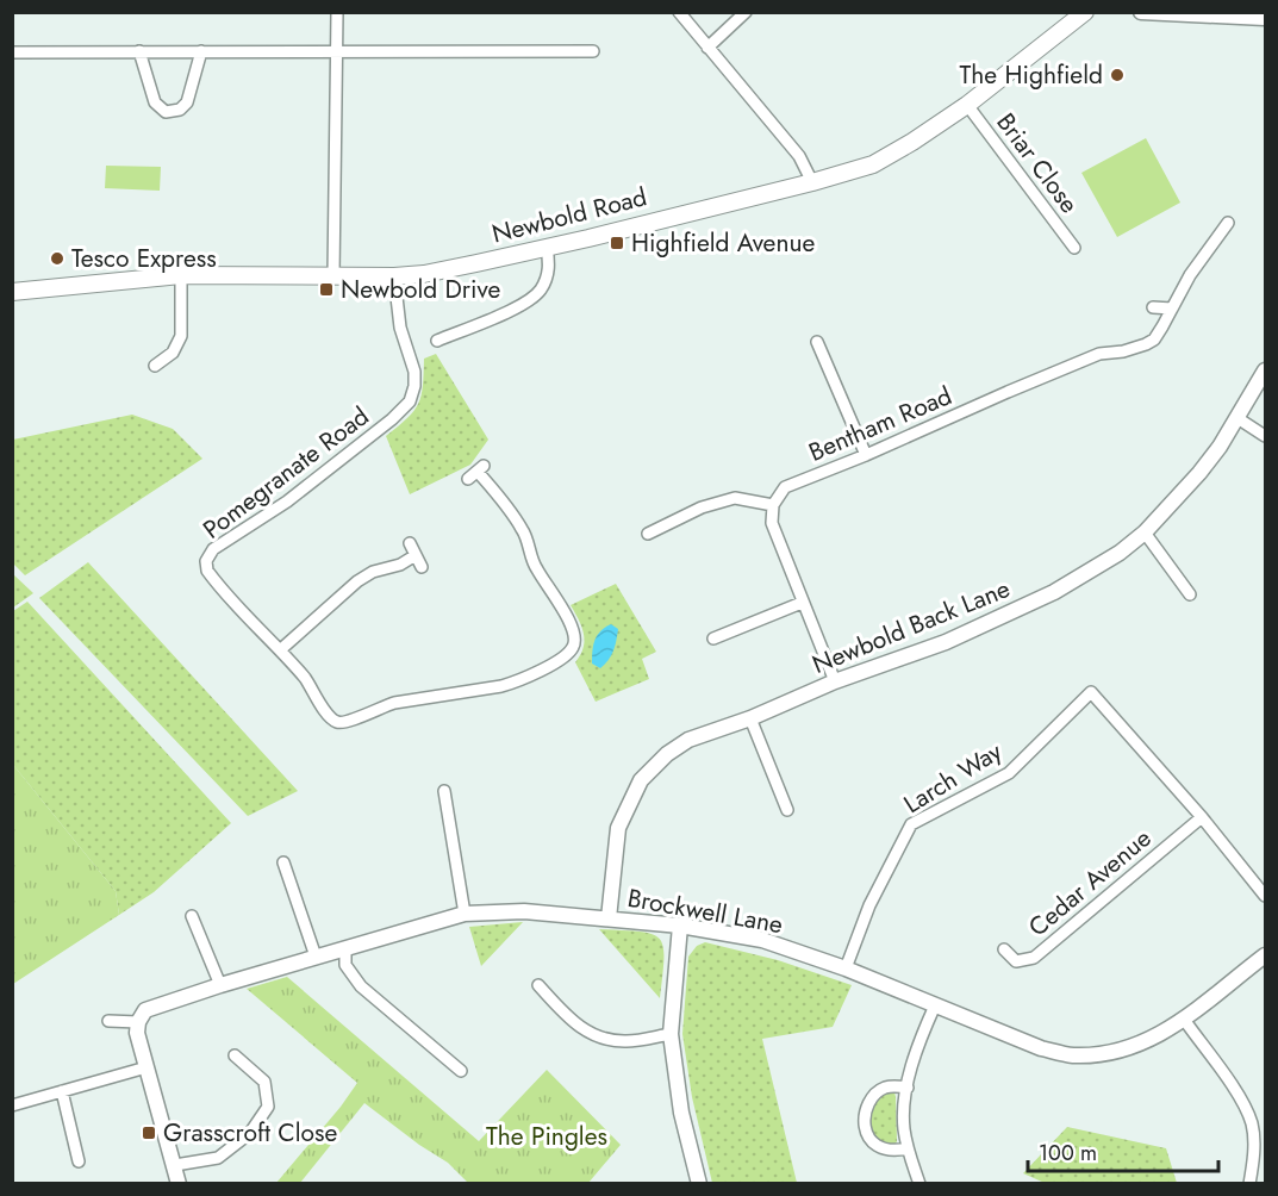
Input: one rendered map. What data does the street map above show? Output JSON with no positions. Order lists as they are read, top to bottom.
{
  "streets": {
    "main road": ["Newbold Road"],
    "street": [
      "Briar Close",
      "Bentham Road",
      "Pomegranate Road",
      "Newbold Back Lane",
      "Larch Way",
      "Cedar Avenue",
      "Brockwell Lane"
    ]
  },
  "crossings": [
    ["Briar Close", "Newbold Road"],
    ["Newbold Road", "Pomegranate Road"],
    ["Newbold Back Lane", "Brockwell Lane"],
    ["Larch Way", "Cedar Avenue"],
    ["Larch Way", "Brockwell Lane"]
  ],
  "parks": ["The Pingles"],
  "places": {
    "other": ["The Highfield", "Tesco Express"],
    "transit": ["Highfield Avenue", "Newbold Drive", "Grasscroft Close"]
  },
  "scale_bar": "100 m"
}
